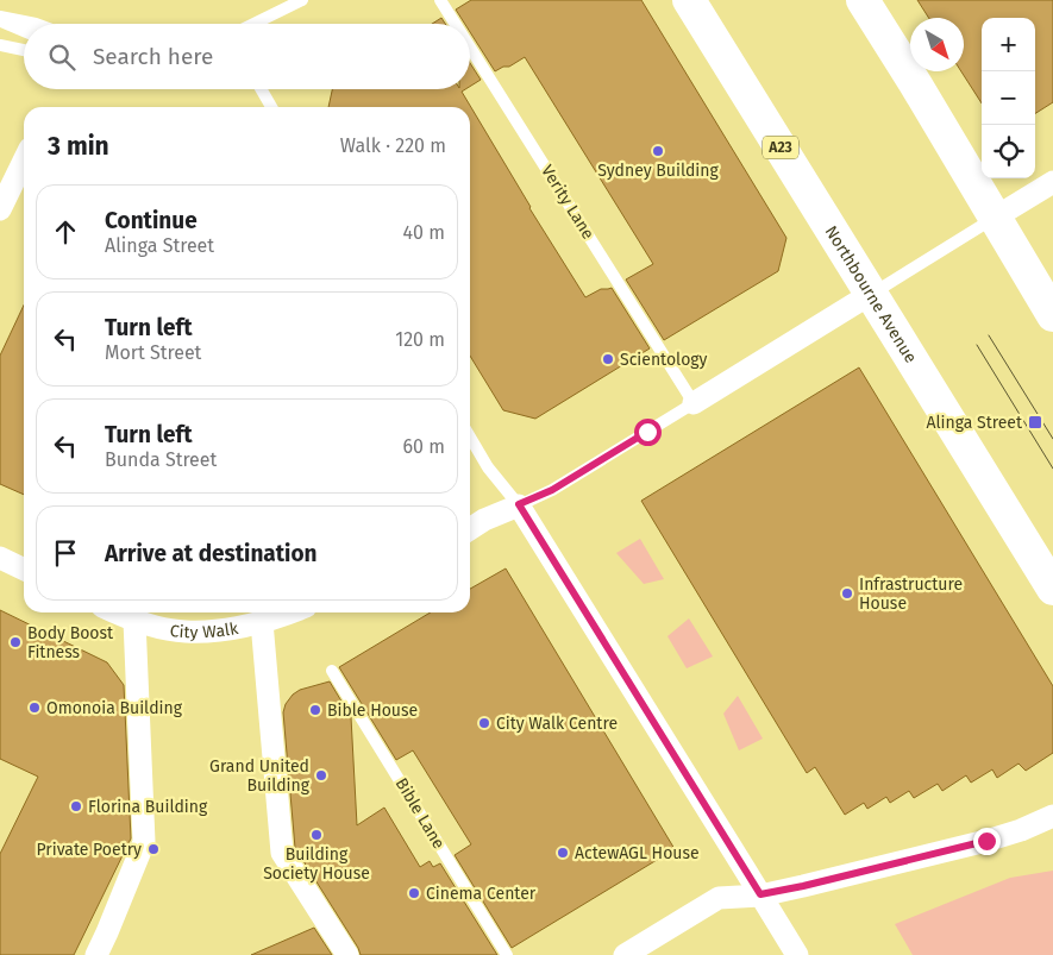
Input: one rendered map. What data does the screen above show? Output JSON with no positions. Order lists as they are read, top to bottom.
{
  "streets": {
    "highway": ["A23", "Northbourne Avenue"],
    "street": ["City Walk"],
    "lane": ["Verity Lane", "Bible Lane"]
  },
  "places": {
    "other": [
      "Sydney Building",
      "Scientology",
      "Infrastructure House",
      "Body Boost Fitness",
      "Omonoia Building",
      "Bible House",
      "City Walk Centre",
      "Grand United Building",
      "Florina Building",
      "Building Society House",
      "Private Poetry",
      "ActewAGL House",
      "Cinema Center"
    ],
    "transit": ["Alinga Street"]
  },
  "north": "bottom right",
  "page": {
    "map_buttons": ["+", "−"],
    "search": "Search here",
    "heading": ["3 min", "Walk · 220 m"],
    "list": [
      ["Continue", "Alinga Street", "40 m"],
      ["Turn left", "Mort Street", "120 m"],
      ["Turn left", "Bunda Street", "60 m"],
      "Arrive at destination"
    ]
  }
}
